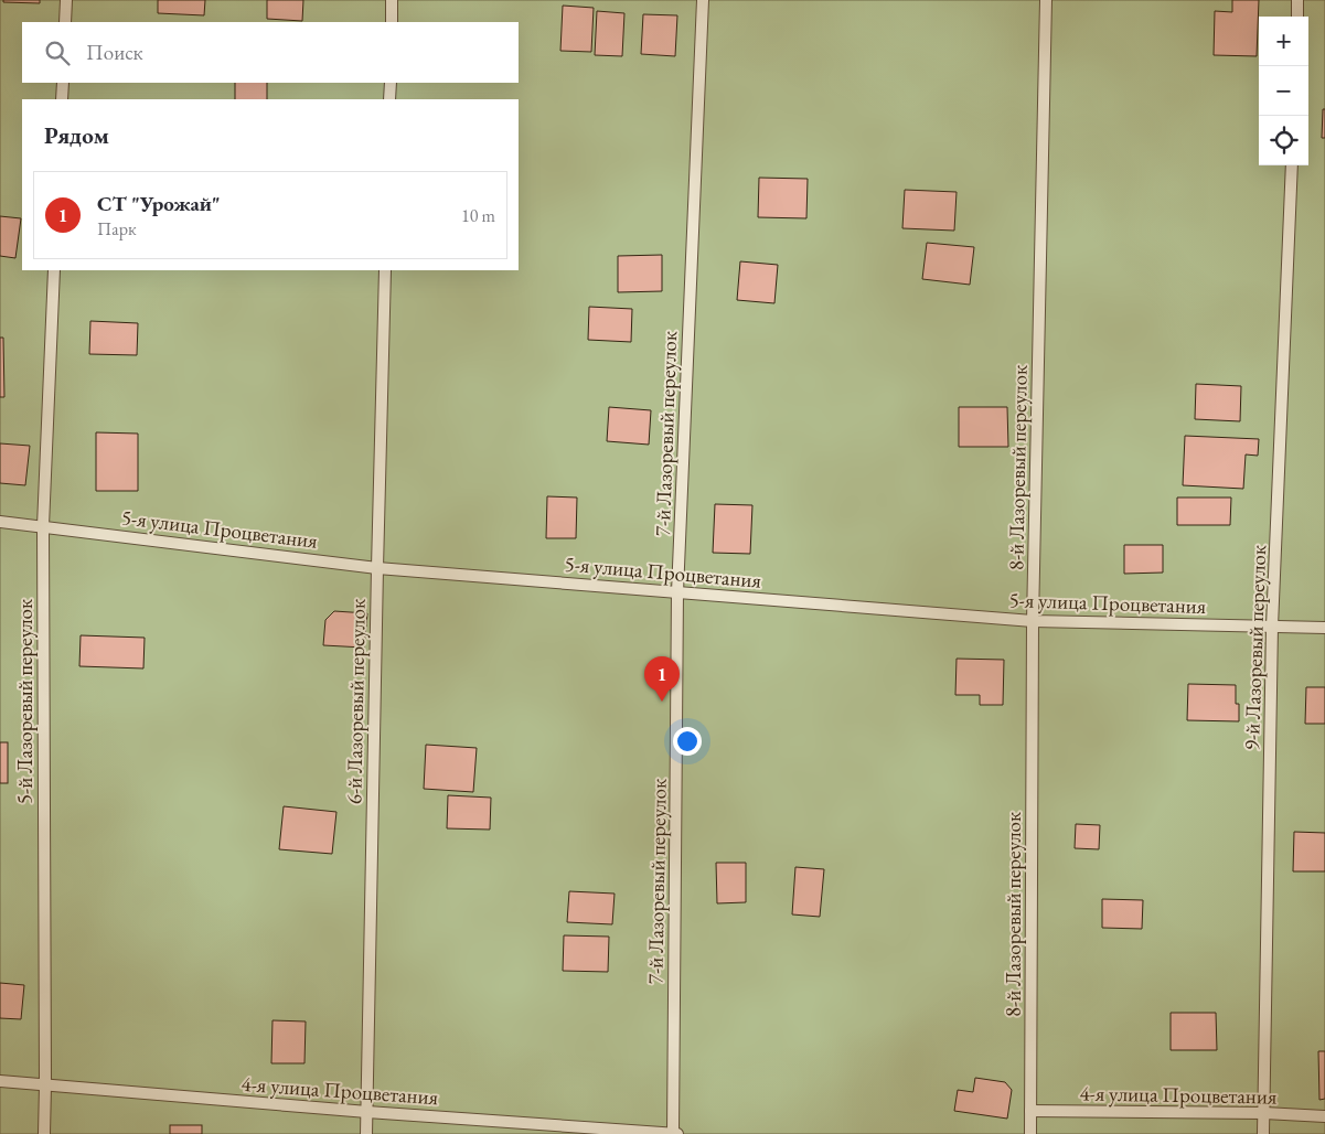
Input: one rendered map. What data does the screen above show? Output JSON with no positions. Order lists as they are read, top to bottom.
{
  "streets": {
    "lane": [
      "7-й Лазоревый переулок",
      "8-й Лазоревый переулок",
      "5-я улица Процветания",
      "9-й Лазоревый переулок",
      "5-й Лазоревый переулок",
      "6-й Лазоревый переулок",
      "4-я улица Процветания"
    ]
  },
  "crossings": [
    ["7-й Лазоревый переулок", "5-я улица Процветания"],
    ["7-й Лазоревый переулок", "4-я улица Процветания"],
    ["8-й Лазоревый переулок", "5-я улица Процветания"],
    ["8-й Лазоревый переулок", "4-я улица Процветания"],
    ["5-я улица Процветания", "9-й Лазоревый переулок"],
    ["5-я улица Процветания", "5-й Лазоревый переулок"],
    ["5-я улица Процветания", "6-й Лазоревый переулок"],
    ["9-й Лазоревый переулок", "4-я улица Процветания"],
    ["5-й Лазоревый переулок", "4-я улица Процветания"],
    ["6-й Лазоревый переулок", "4-я улица Процветания"]
  ],
  "page": {
    "map_buttons": ["+", "−"],
    "search": "Поиск",
    "heading": "Рядом",
    "list": [
      {
        "mark": "1",
        "name": "СТ \"Урожай\"",
        "note": "Парк",
        "value": "10 m"
      }
    ],
    "pins": "1"
  }
}
